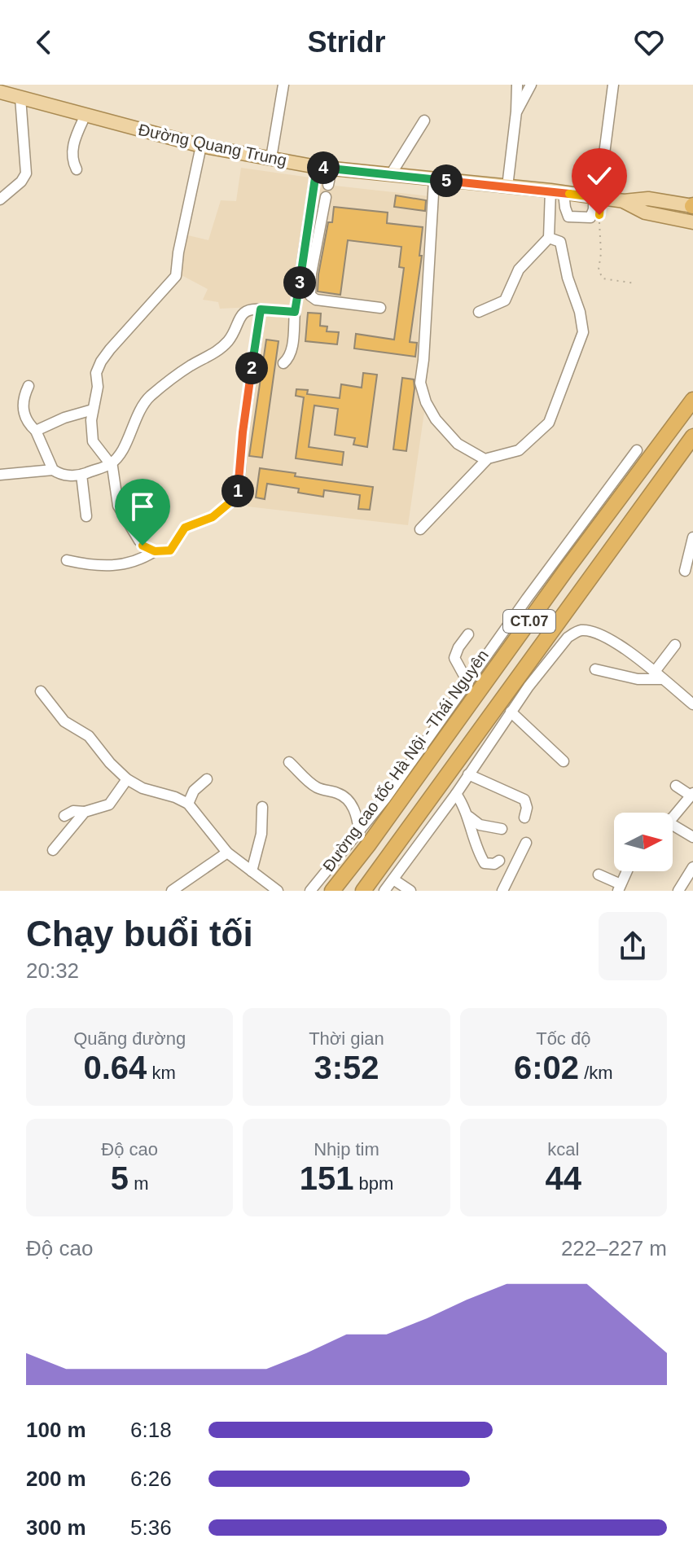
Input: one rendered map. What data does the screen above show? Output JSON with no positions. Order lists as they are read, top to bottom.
{
  "streets": {
    "highway": ["CT.07", "Đường cao tốc Hà Nội - Thái Nguyên"],
    "main road": ["Đường Quang Trung"]
  },
  "north": "right",
  "page": {
    "header": "Stridr",
    "pins": [
      "4",
      "5",
      "3",
      "2",
      "1"
    ],
    "heading": ["Chạy buổi tối", "20:32"],
    "stats": [
      ["Quãng đường", "0.64 km"],
      ["Thời gian", "3:52"],
      ["Tốc độ", "6:02 /km"],
      ["Độ cao", "5 m"],
      ["Nhịp tim", "151 bpm"],
      ["kcal", "44"]
    ],
    "chart": ["Độ cao", "222–227 m"],
    "list": [
      {
        "name": "100 m",
        "note": "6:18"
      },
      {
        "name": "200 m",
        "note": "6:26"
      },
      {
        "name": "300 m",
        "note": "5:36"
      }
    ]
  }
}
